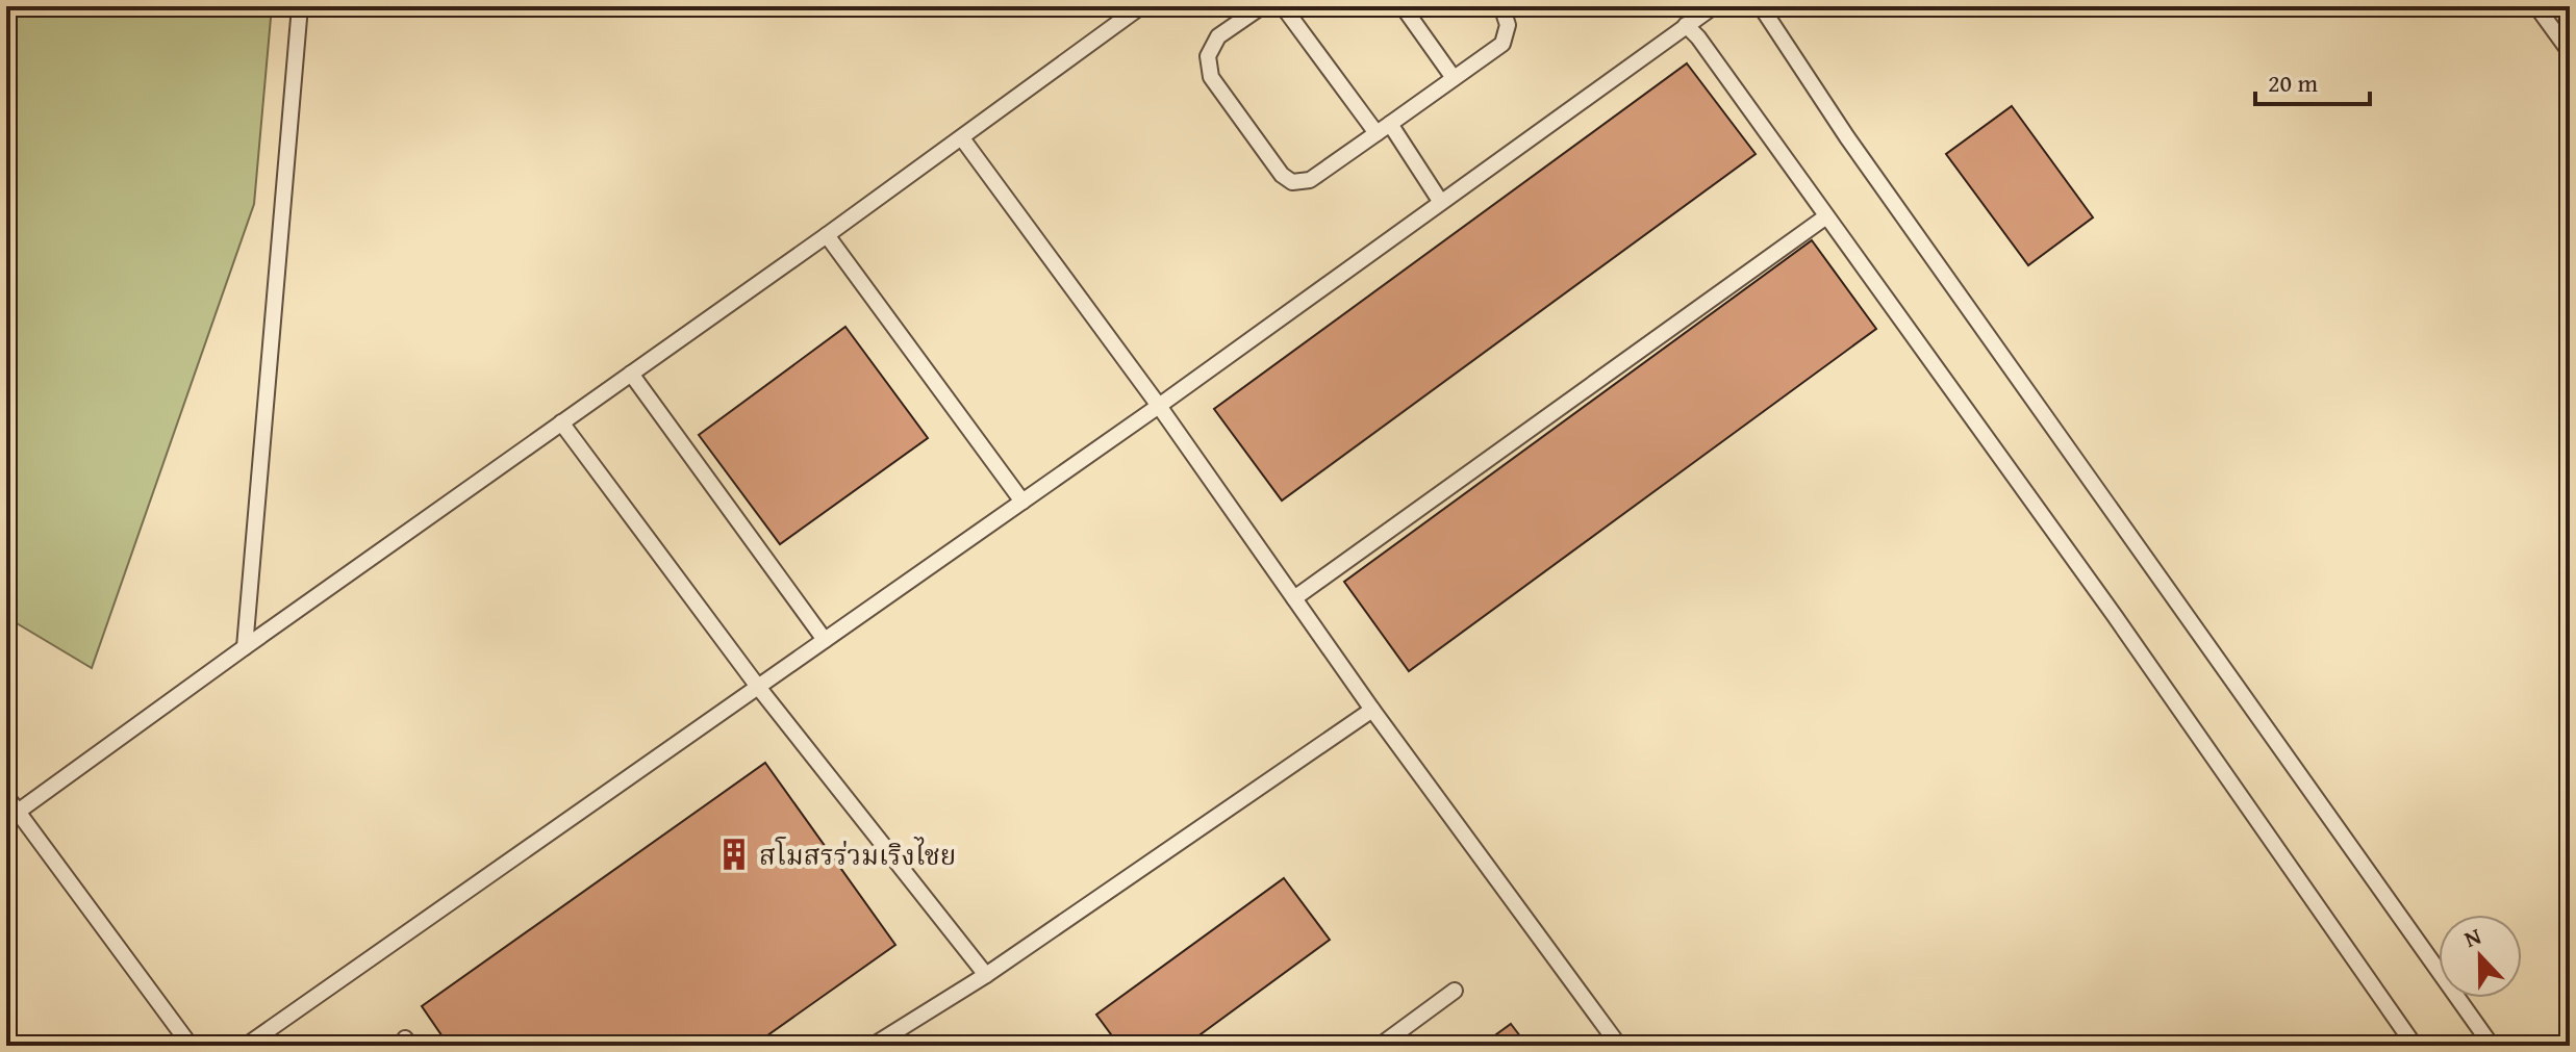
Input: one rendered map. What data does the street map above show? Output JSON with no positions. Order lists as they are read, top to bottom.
{
  "places": {
    "building": ["สโมสรร่วมเริงไชย"]
  },
  "scale_bar": "20 m",
  "north": "top"
}
